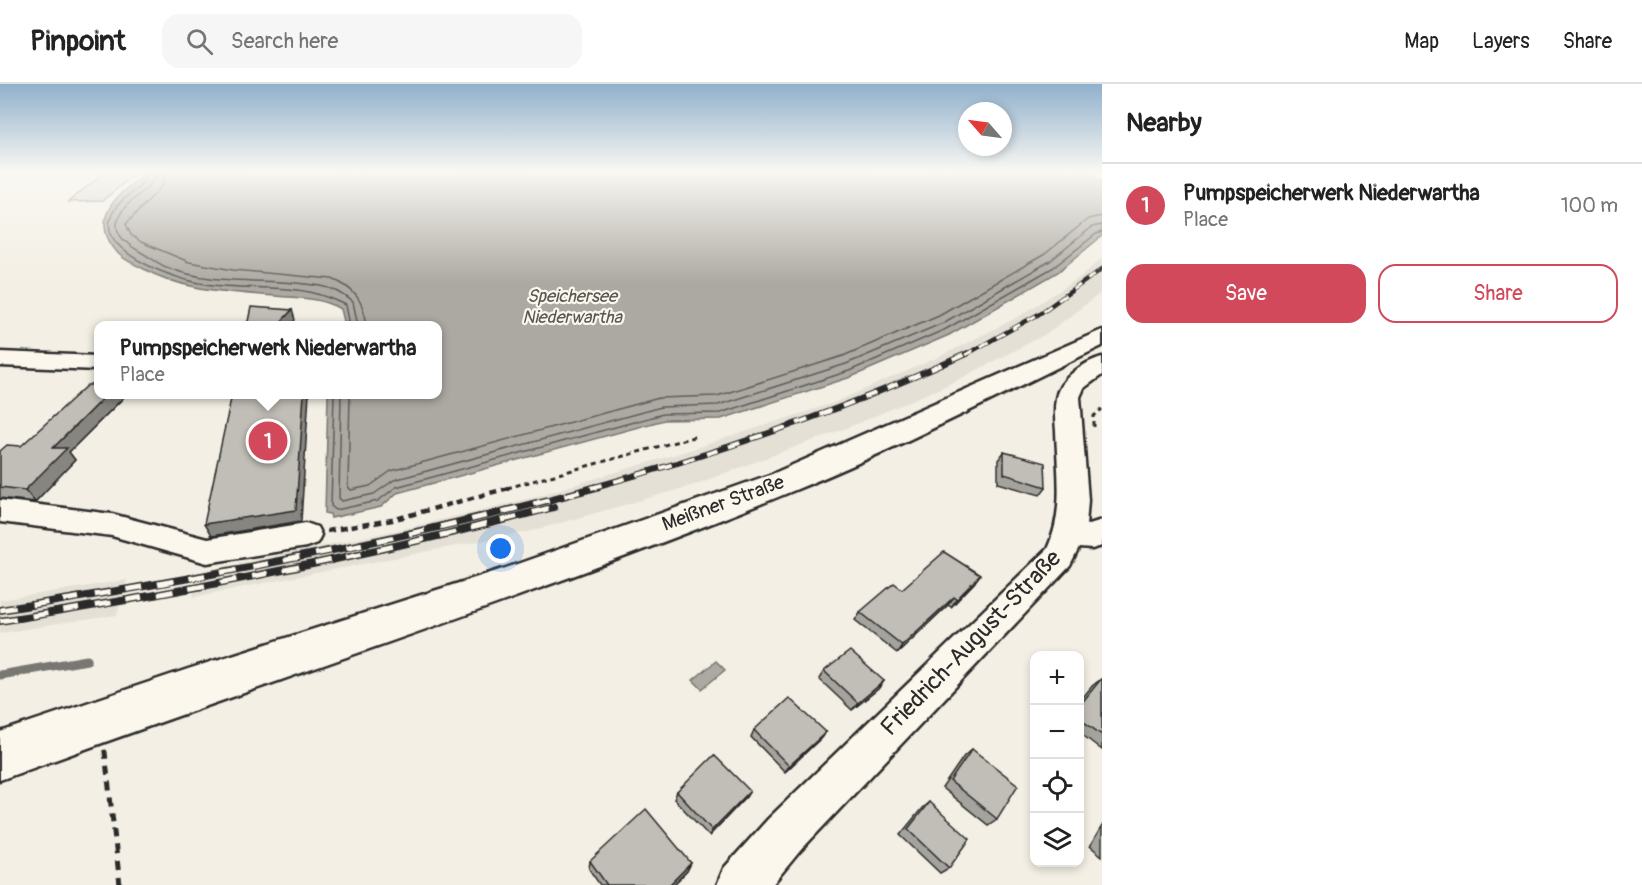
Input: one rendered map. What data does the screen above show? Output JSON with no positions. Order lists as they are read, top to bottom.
{
  "streets": {
    "main road": ["Meißner Straße"],
    "street": ["Friedrich-August-Straße"]
  },
  "water": ["Speichersee Niederwartha"],
  "north": "top left",
  "page": {
    "header": "Pinpoint",
    "search": "Search here",
    "nav": ["Map", "Layers", "Share"],
    "heading": "Nearby",
    "list": [
      {
        "mark": "1",
        "name": "Pumpspeicherwerk Niederwartha",
        "note": "Place",
        "value": "100 m"
      }
    ],
    "buttons": ["Save", "Share"],
    "popup": ["Pumpspeicherwerk Niederwartha", "Place"],
    "pins": "1",
    "map_buttons": ["+", "−"]
  }
}
